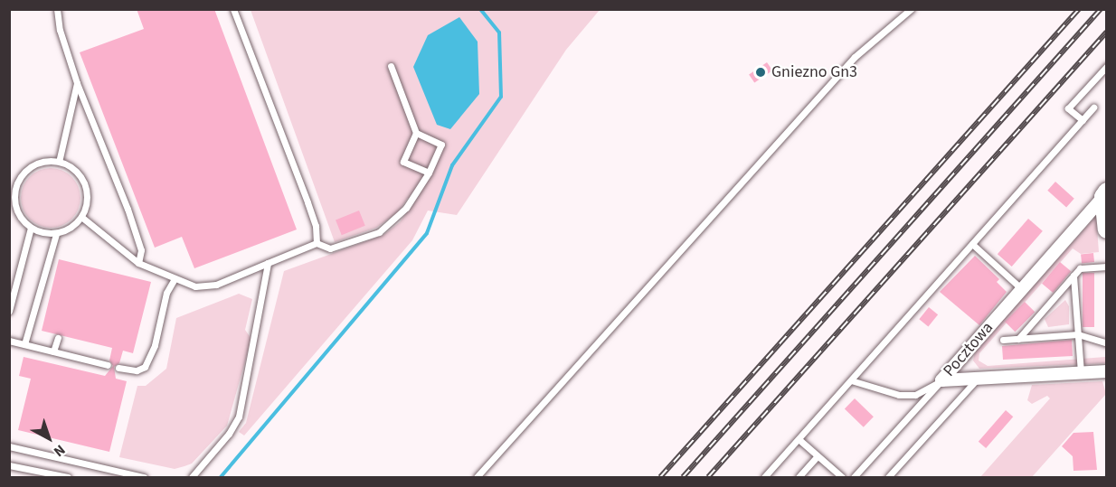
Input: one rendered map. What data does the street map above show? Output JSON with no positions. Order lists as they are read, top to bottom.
{
  "streets": {
    "street": ["Pocztowa"]
  },
  "places": ["Gniezno Gn3"],
  "north": "bottom right"
}
